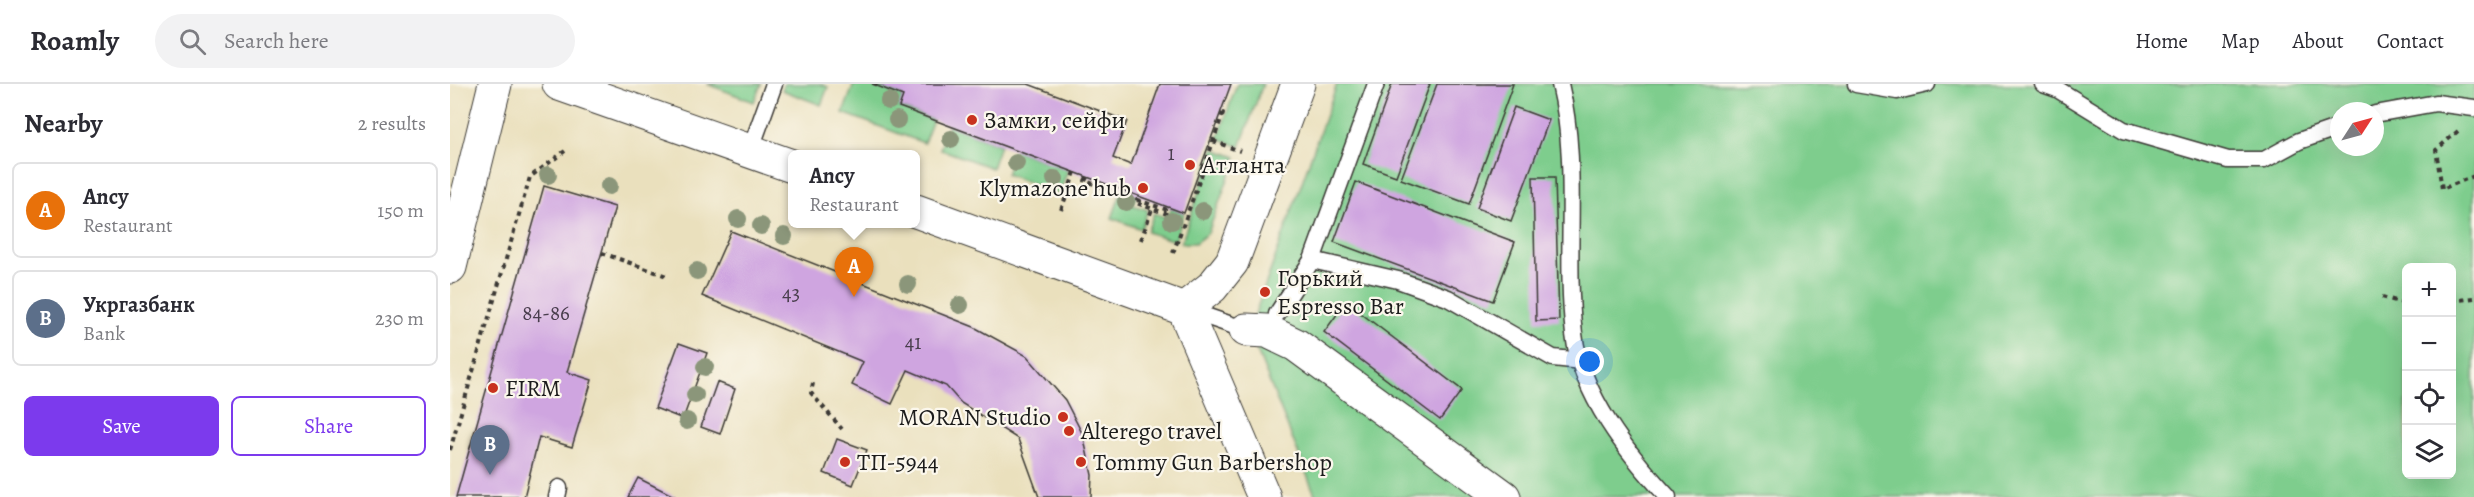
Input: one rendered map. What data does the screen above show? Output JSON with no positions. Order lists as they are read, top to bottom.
{
  "places": [
    "Замки, сейфи",
    "Атланта",
    "Klymazone hub",
    "Горький Espresso Bar",
    "FIRM",
    "MORAN Studio",
    "Alterego travel",
    "ТП-5944",
    "Tommy Gun Barbershop"
  ],
  "house_numbers": [
    "1",
    "43",
    "84-86",
    "41"
  ],
  "north": "top right",
  "page": {
    "header": "Roamly",
    "search": "Search here",
    "nav": [
      "Home",
      "Map",
      "About",
      "Contact"
    ],
    "heading": ["Nearby", "2 results"],
    "popup": ["Ancy", "Restaurant"],
    "list": [
      {
        "mark": "A",
        "name": "Ancy",
        "note": "Restaurant",
        "value": "150 m"
      },
      {
        "mark": "B",
        "name": "Укргазбанк",
        "note": "Bank",
        "value": "230 m"
      }
    ],
    "pins": ["A", "B"],
    "map_buttons": ["+", "−"],
    "buttons": ["Save", "Share"]
  }
}
